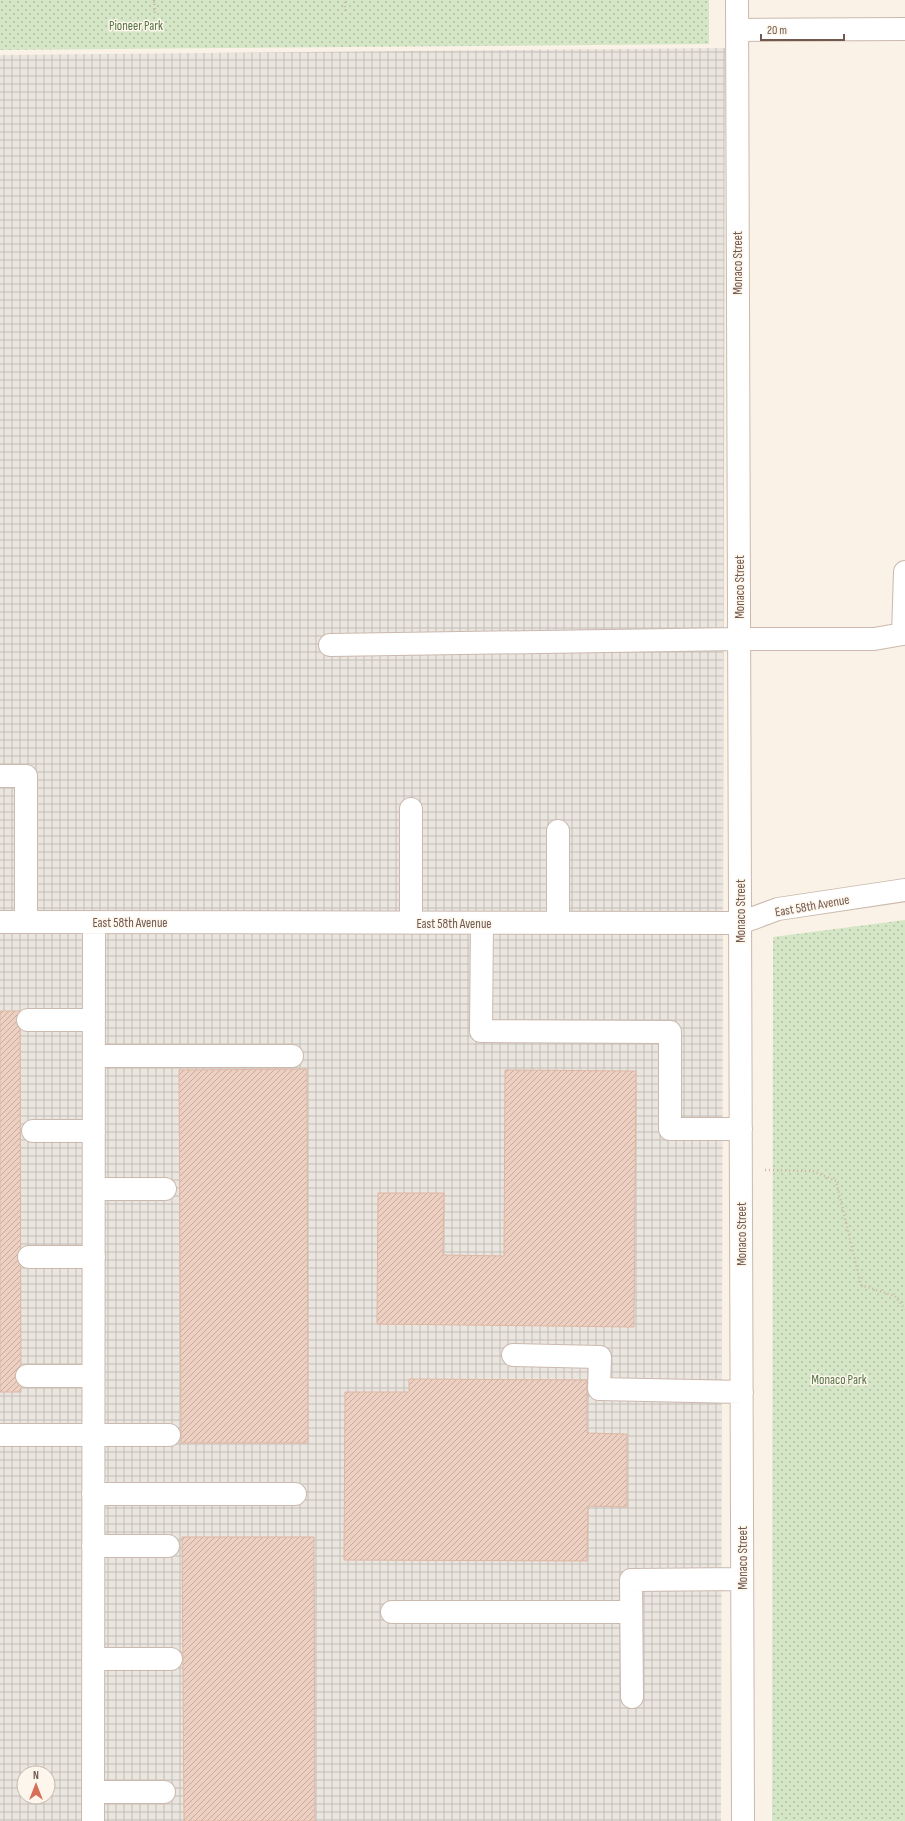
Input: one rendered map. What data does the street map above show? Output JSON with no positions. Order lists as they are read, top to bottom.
{
  "streets": {
    "street": ["Monaco Street", "East 58th Avenue"]
  },
  "crossings": [
    ["Monaco Street", "East 58th Avenue"]
  ],
  "parks": ["Pioneer Park", "Monaco Park"],
  "scale_bar": "20 m",
  "north": "top"
}
